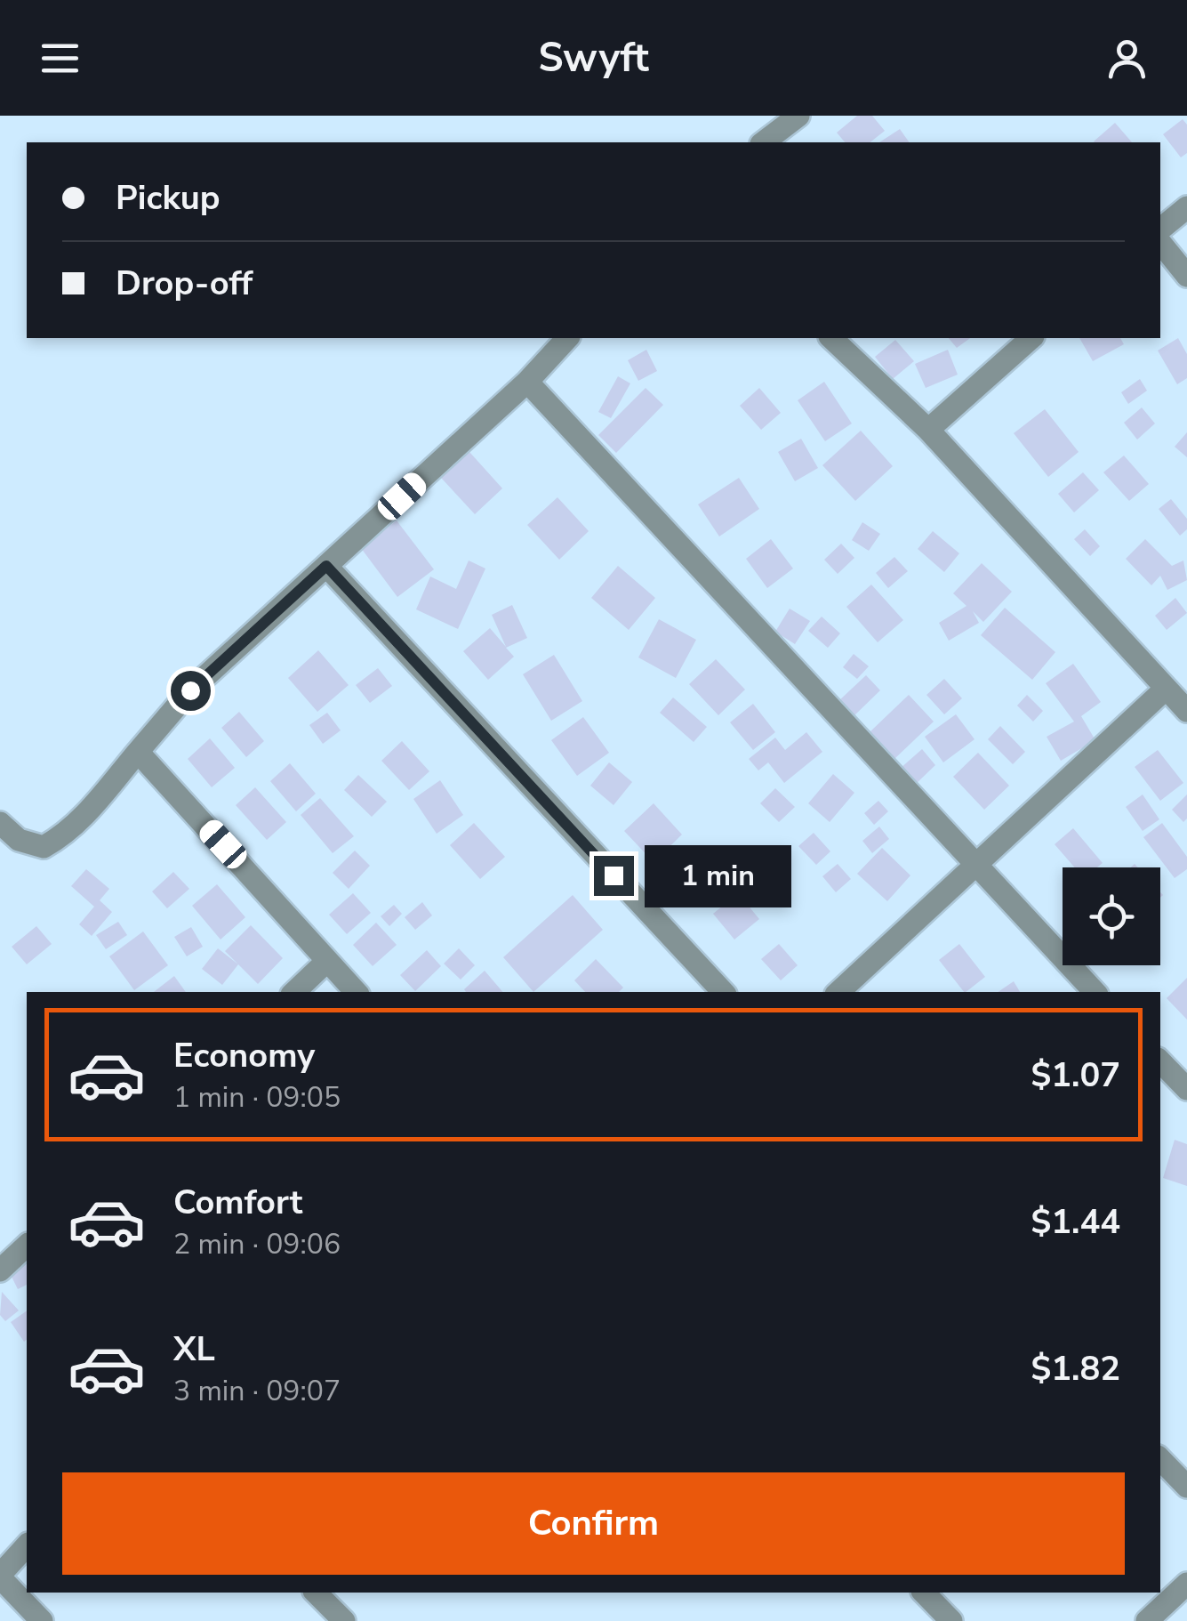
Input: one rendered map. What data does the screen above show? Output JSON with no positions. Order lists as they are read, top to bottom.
{
  "page": {
    "header": "Swyft",
    "banner": ["Pickup", "Drop-off"],
    "bubble": "1 min",
    "list": [
      {
        "name": "Economy",
        "note": "1 min · 09:05",
        "value": "$1.07"
      },
      {
        "name": "Comfort",
        "note": "2 min · 09:06",
        "value": "$1.44"
      },
      {
        "name": "XL",
        "note": "3 min · 09:07",
        "value": "$1.82"
      }
    ],
    "buttons": "Confirm"
  }
}
